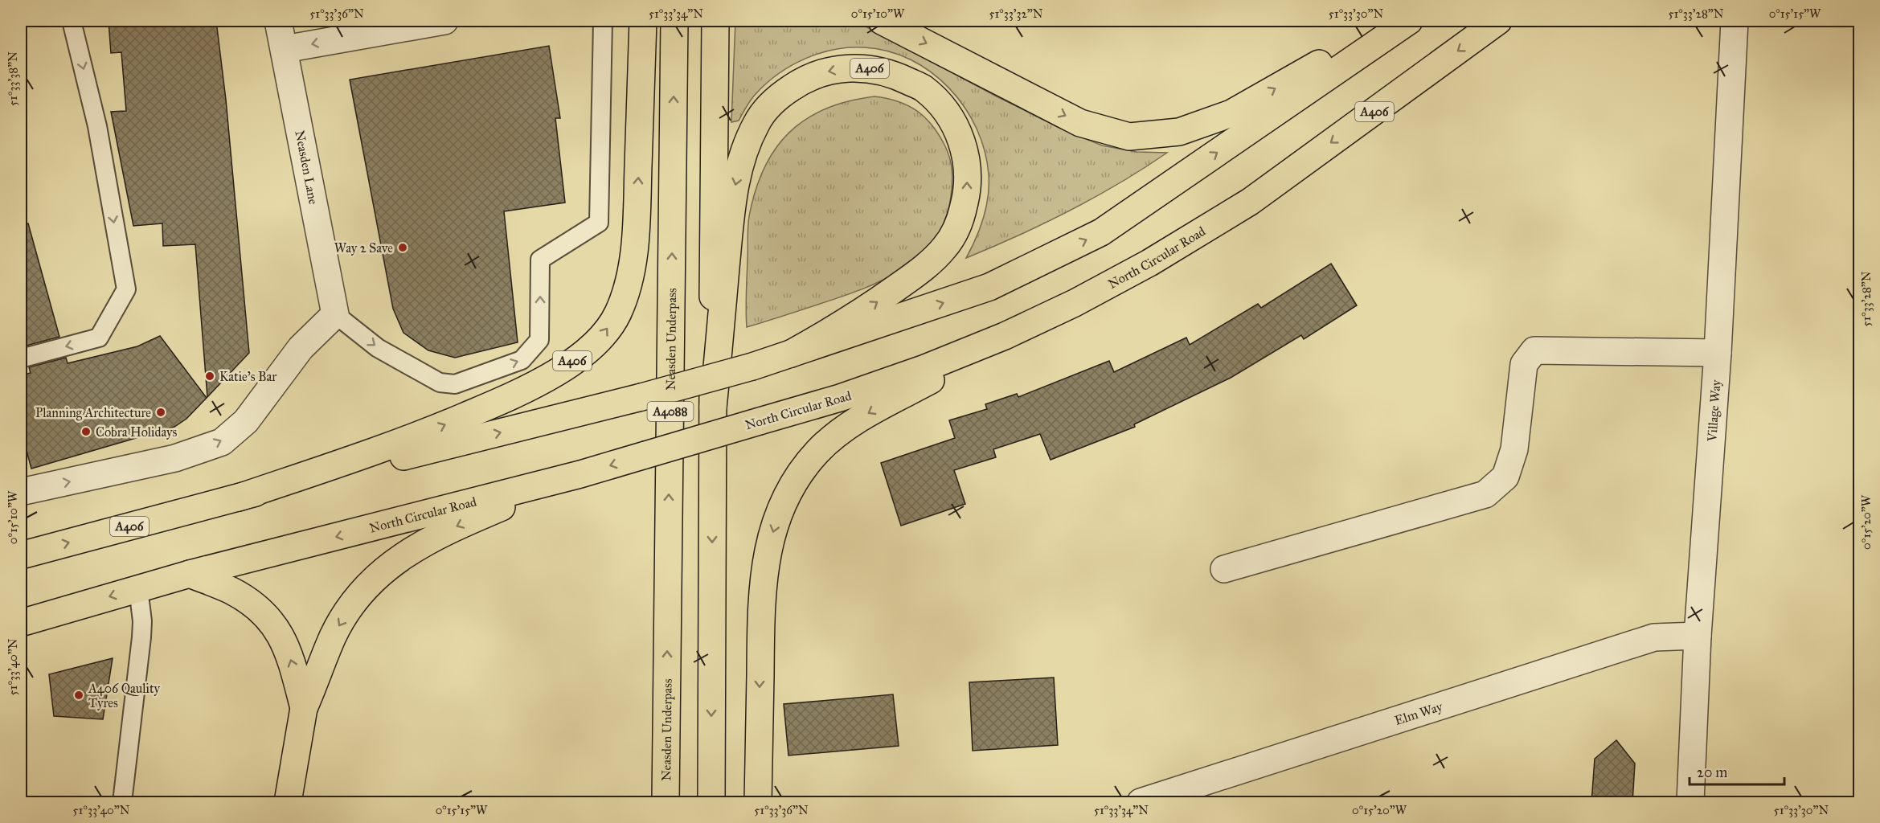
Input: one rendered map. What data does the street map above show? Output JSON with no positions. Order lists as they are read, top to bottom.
{
  "streets": {
    "main road": [
      "A406",
      "North Circular Road",
      "Neasden Underpass",
      "A4088"
    ],
    "street": ["Neasden Lane", "Village Way", "Elm Way"]
  },
  "crossings": [
    ["A406", "North Circular Road"],
    ["A406", "A4088"],
    ["Village Way", "Elm Way"]
  ],
  "places": [
    "Way 2 Save",
    "Katie's Bar",
    "Planning Architecture",
    "Cobra Holidays",
    "A406 Qaulity Tyres"
  ],
  "scale_bar": "20 m",
  "coordinates": [
    "51°33'36\"N",
    "51°33'34\"N",
    "0°15'10\"W",
    "51°33'32\"N",
    "51°33'30\"N",
    "51°33'28\"N",
    "0°15'15\"W",
    "51°33'38\"N",
    "0°15'20\"W",
    "51°33'40\"N"
  ]
}
